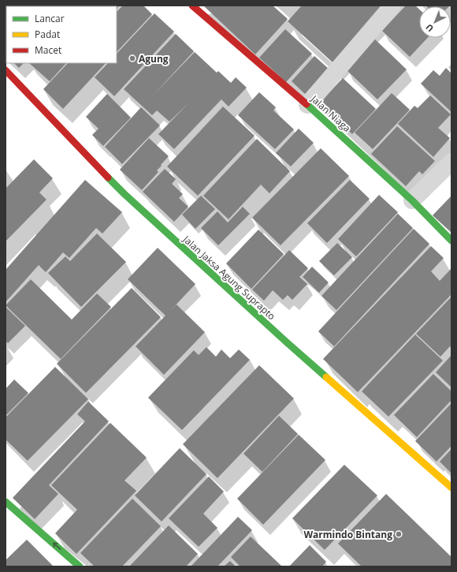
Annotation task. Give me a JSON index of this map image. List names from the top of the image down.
{
  "streets": {
    "street": ["Jalan Niaga", "Jalan Jaksa Agung Suprapto"]
  },
  "places": ["Agung", "Warmindo Bintang"],
  "legend": ["Lancar", "Padat", "Macet"],
  "north": "bottom left"
}
